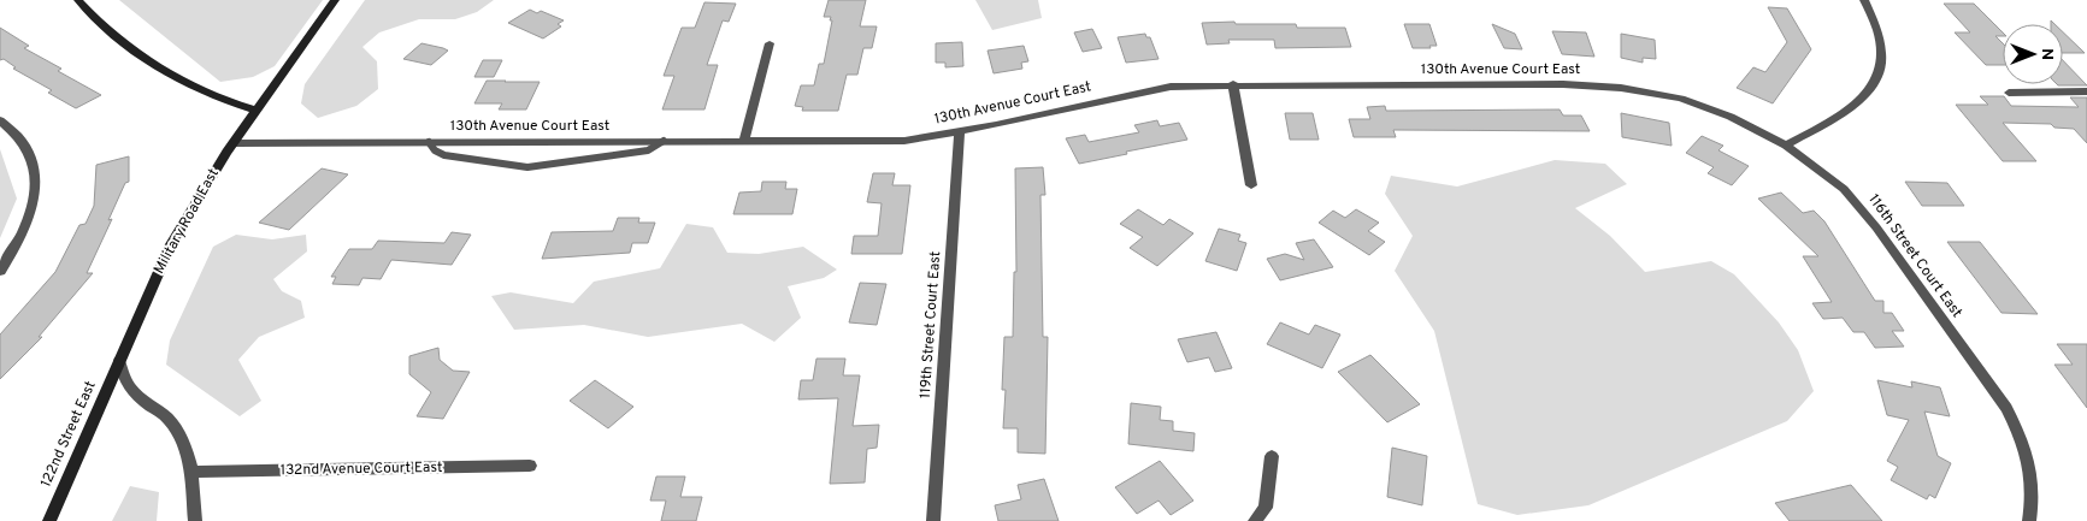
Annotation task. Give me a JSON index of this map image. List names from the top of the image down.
{
  "streets": {
    "main road": ["Military Road East", "122nd Street East"],
    "street": [
      "130th Avenue Court East",
      "116th Street Court East",
      "119th Street Court East",
      "132nd Avenue Court East"
    ]
  },
  "crossings": [
    ["130th Avenue Court East", "Military Road East"],
    ["130th Avenue Court East", "116th Street Court East"],
    ["130th Avenue Court East", "119th Street Court East"],
    ["Military Road East", "122nd Street East"]
  ],
  "north": "right"
}
